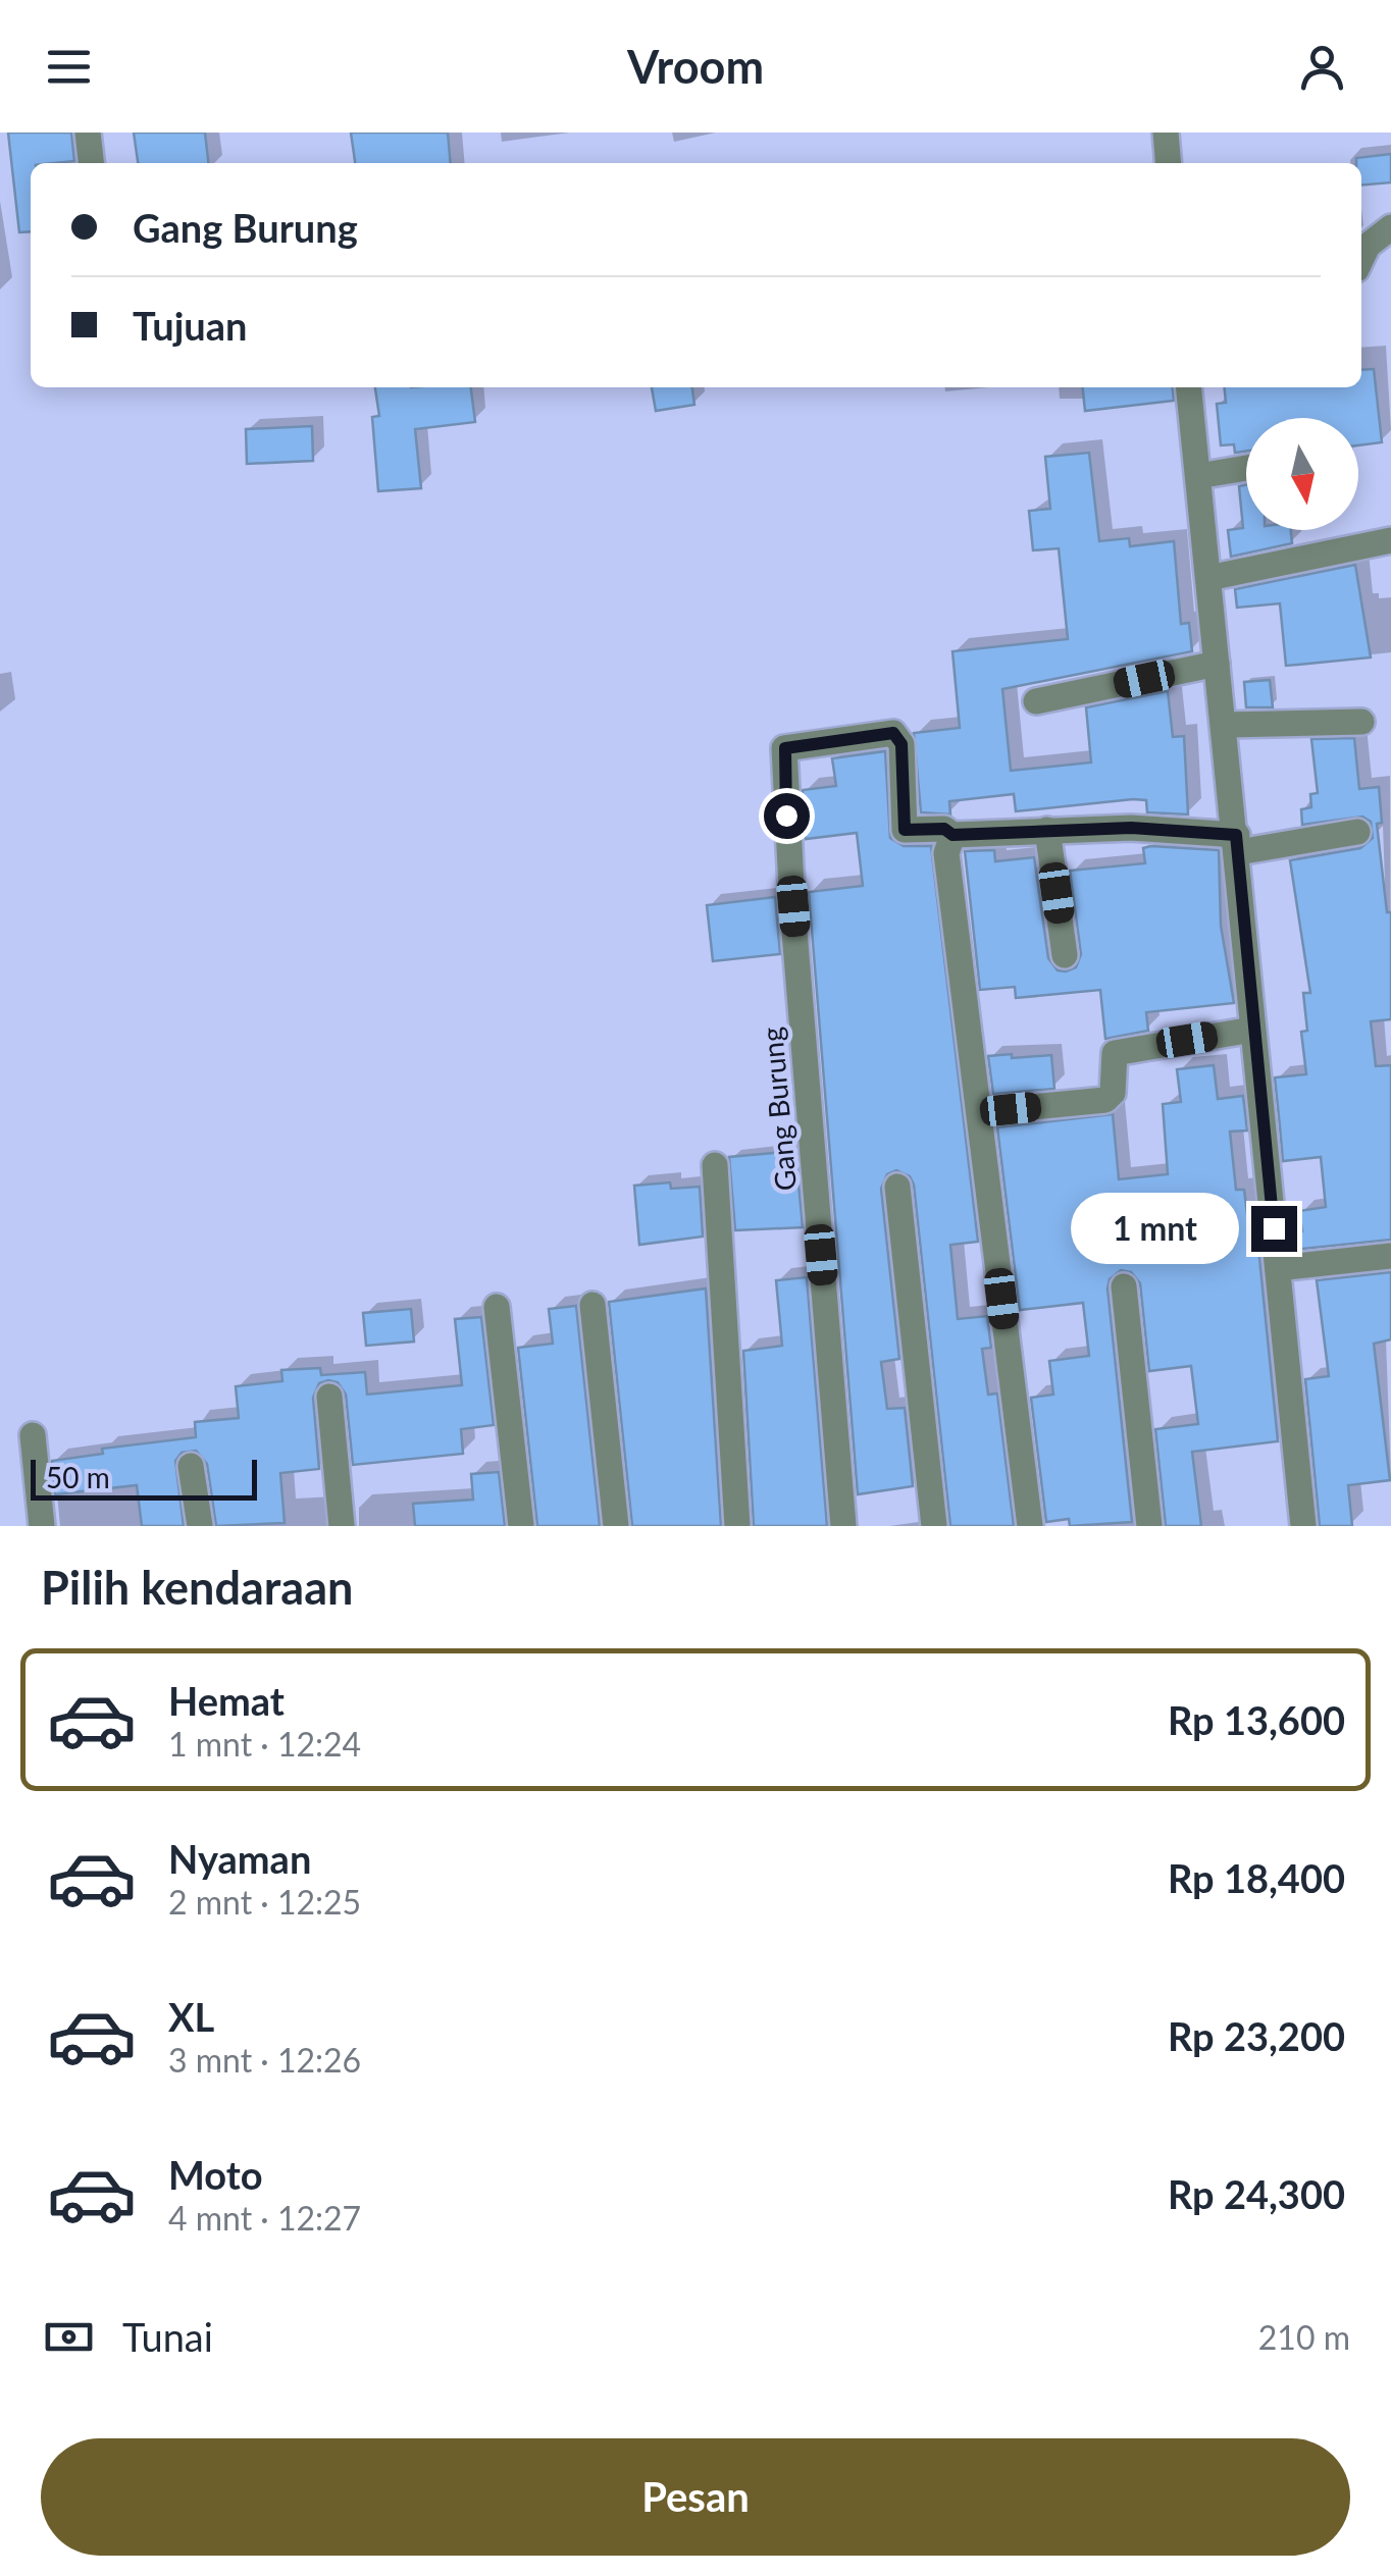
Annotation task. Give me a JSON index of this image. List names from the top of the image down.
{
  "streets": {
    "street": ["Gang Burung"]
  },
  "scale_bar": "50 m",
  "north": "bottom",
  "page": {
    "header": "Vroom",
    "banner": ["Gang Burung", "Tujuan"],
    "bubble": "1 mnt",
    "scale": "50 m",
    "heading": "Pilih kendaraan",
    "list": [
      {
        "name": "Hemat",
        "note": "1 mnt · 12:24",
        "value": "Rp 13,600"
      },
      {
        "name": "Nyaman",
        "note": "2 mnt · 12:25",
        "value": "Rp 18,400"
      },
      {
        "name": "XL",
        "note": "3 mnt · 12:26",
        "value": "Rp 23,200"
      },
      {
        "name": "Moto",
        "note": "4 mnt · 12:27",
        "value": "Rp 24,300"
      }
    ],
    "pay": ["Tunai", "210 m"],
    "buttons": "Pesan"
  }
}
